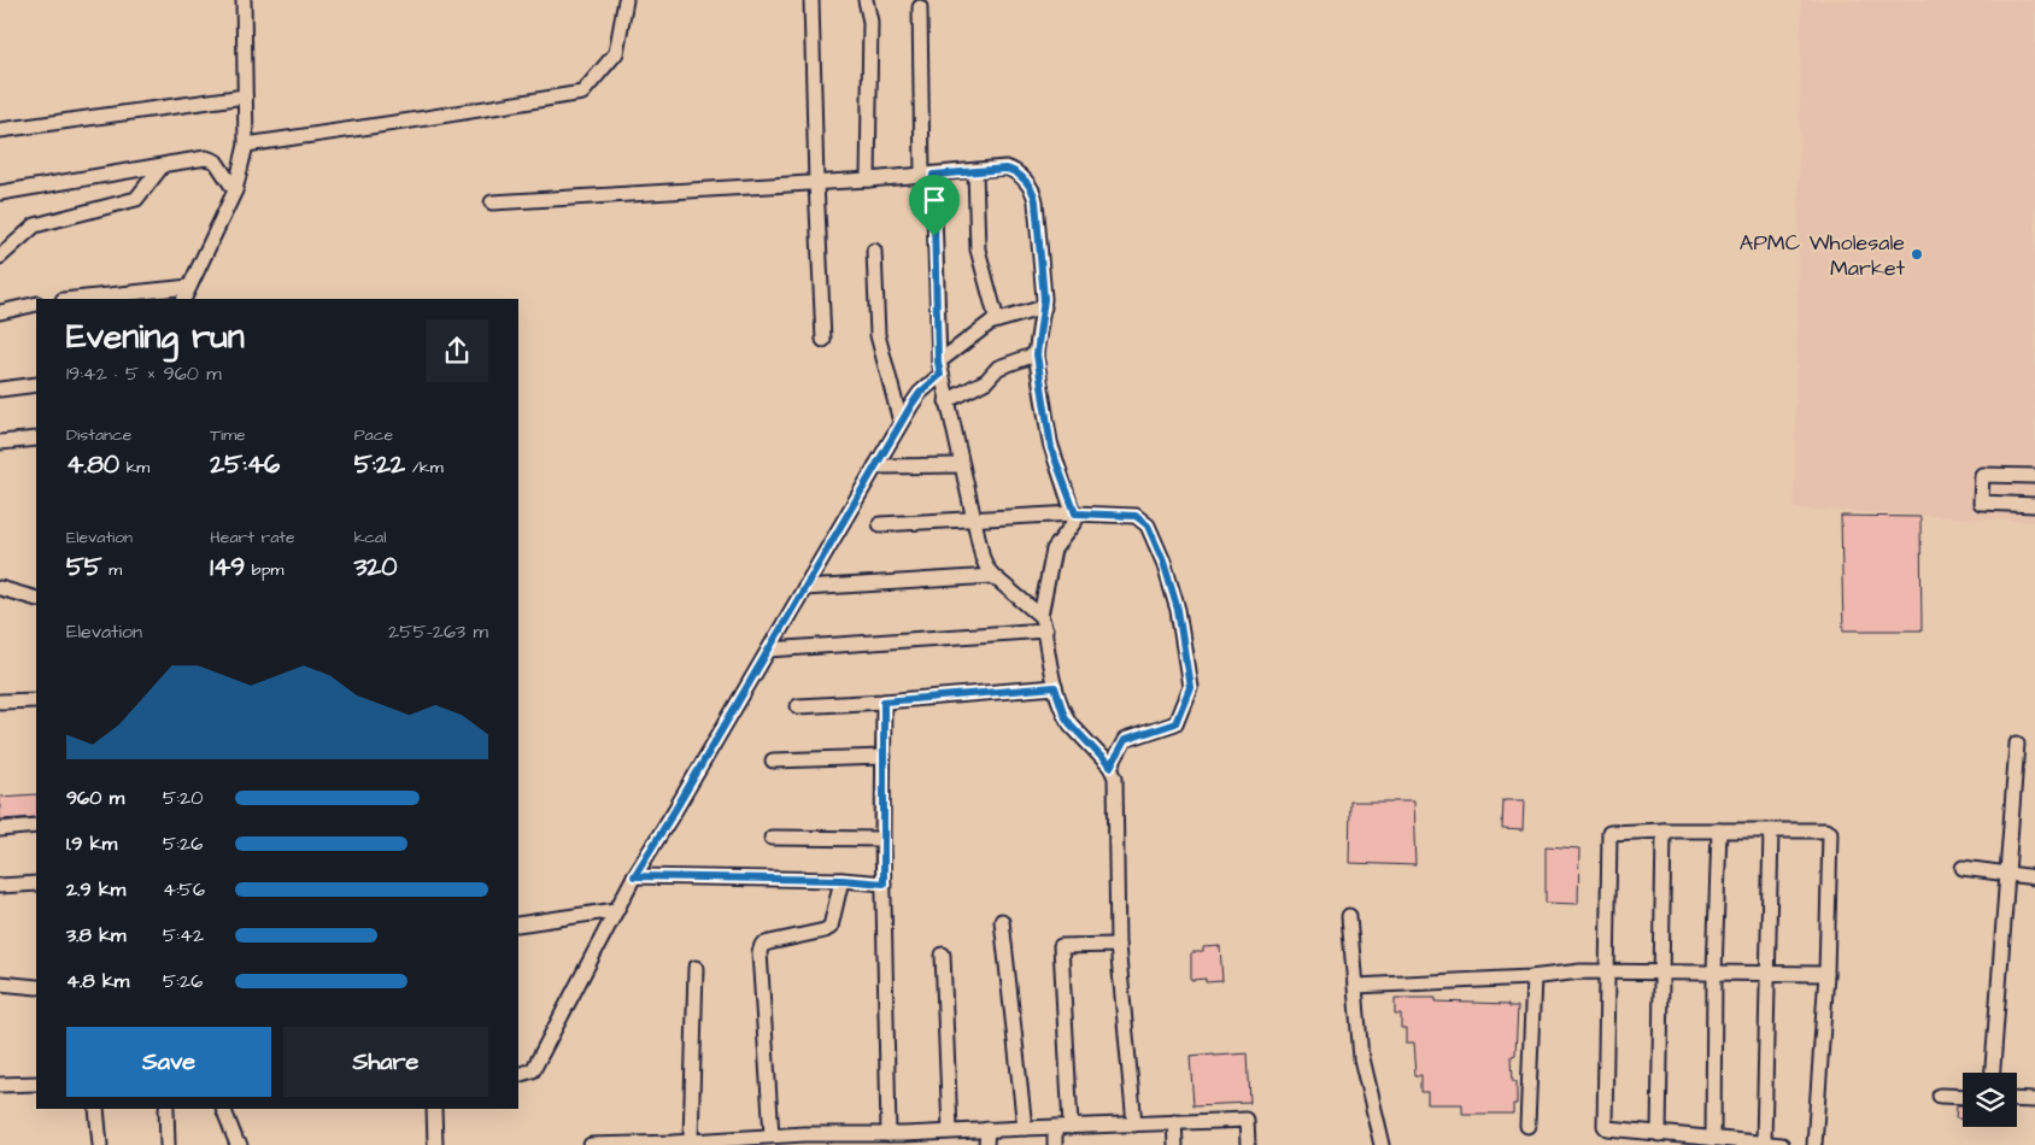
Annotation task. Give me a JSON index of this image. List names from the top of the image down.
{
  "places": ["APMC Wholesale Market"],
  "page": {
    "heading": ["Evening run", "19:42 · 5 × 960 m"],
    "stats": [
      ["Distance", "4.80 km"],
      ["Time", "25:46"],
      ["Pace", "5:22 /km"],
      ["Elevation", "55 m"],
      ["Heart rate", "149 bpm"],
      ["kcal", "320"]
    ],
    "chart": ["Elevation", "255–263 m"],
    "list": [
      {
        "name": "960 m",
        "note": "5:20"
      },
      {
        "name": "1.9 km",
        "note": "5:26"
      },
      {
        "name": "2.9 km",
        "note": "4:56"
      },
      {
        "name": "3.8 km",
        "note": "5:42"
      },
      {
        "name": "4.8 km",
        "note": "5:26"
      }
    ],
    "buttons": ["Save", "Share"]
  }
}
